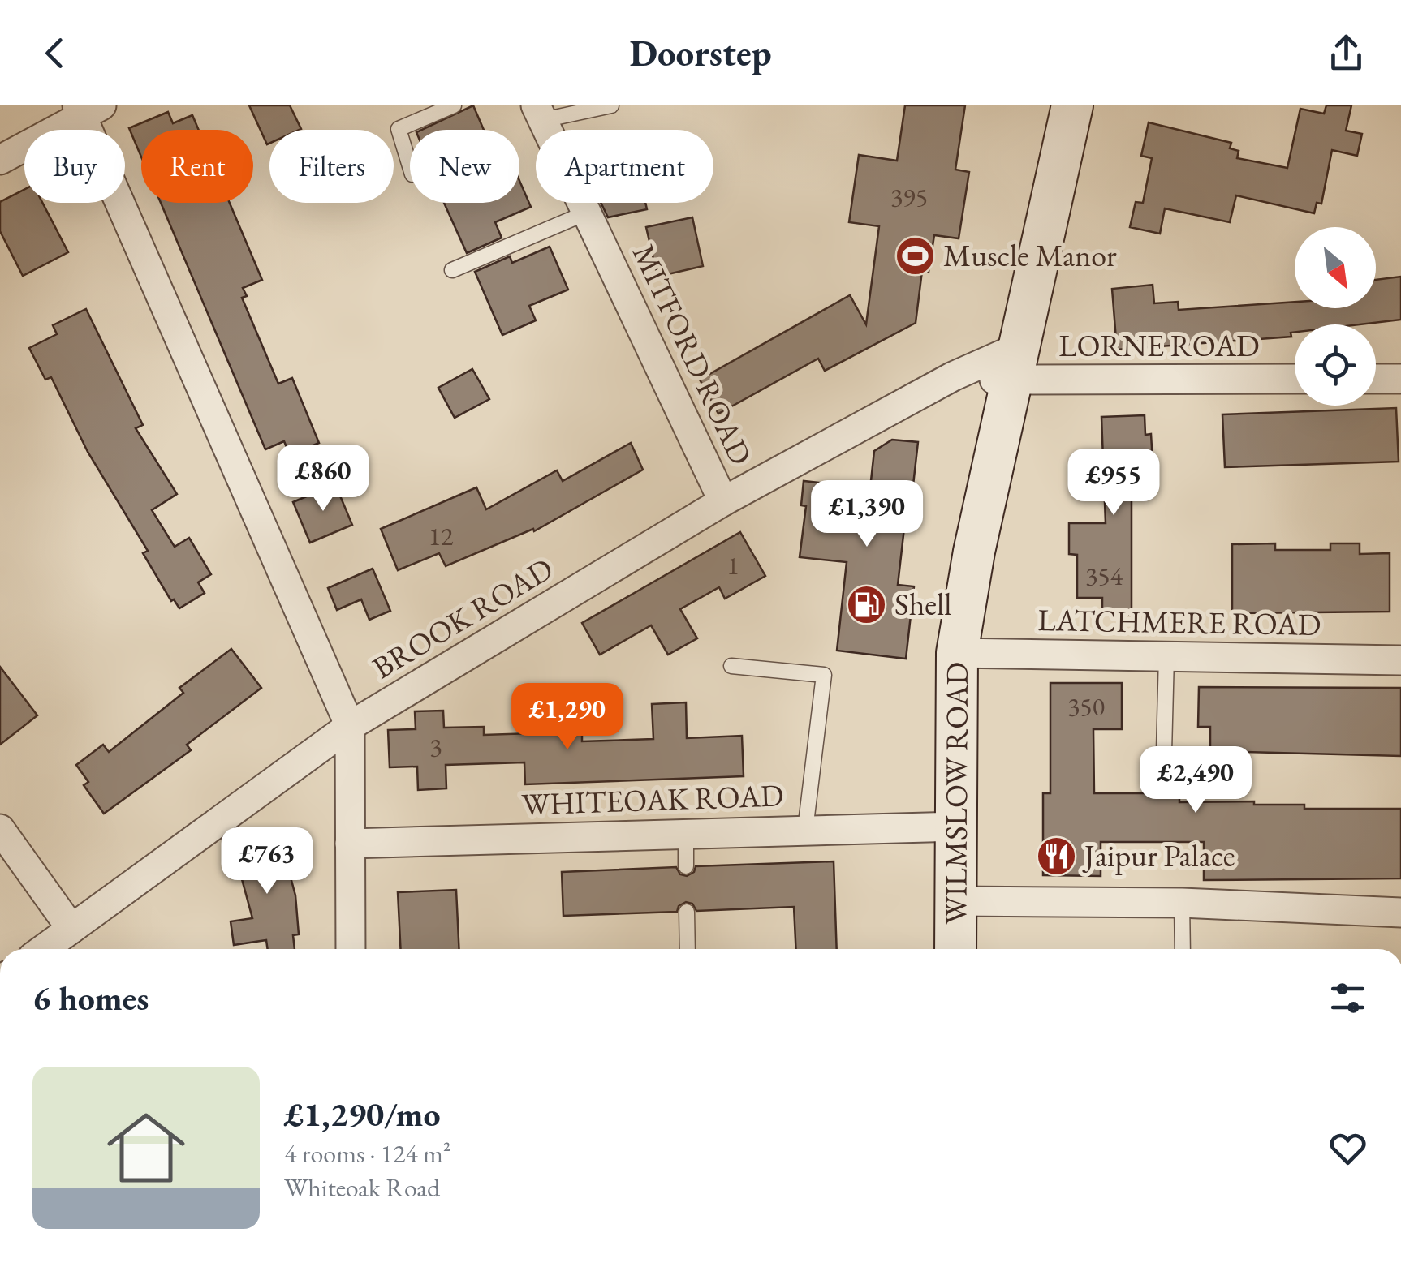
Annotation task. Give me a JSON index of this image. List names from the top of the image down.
{
  "streets": {
    "main road": ["WILMSLOW ROAD"],
    "street": [
      "LORNE ROAD",
      "MITFORD ROAD",
      "BROOK ROAD",
      "LATCHMERE ROAD",
      "WHITEOAK ROAD"
    ]
  },
  "crossings": [
    ["LORNE ROAD", "BROOK ROAD"],
    ["LORNE ROAD", "WILMSLOW ROAD"],
    ["MITFORD ROAD", "BROOK ROAD"],
    ["BROOK ROAD", "WILMSLOW ROAD"],
    ["LATCHMERE ROAD", "WILMSLOW ROAD"],
    ["WILMSLOW ROAD", "WHITEOAK ROAD"]
  ],
  "places": {
    "sports": ["Muscle Manor"],
    "fuel station": ["Shell"],
    "restaurant": ["Jaipur Palace"]
  },
  "house_numbers": [
    "395",
    "12",
    "1",
    "354",
    "350",
    "3"
  ],
  "north": "bottom right",
  "page": {
    "header": "Doorstep",
    "chip": [
      "Buy",
      "Rent",
      "Filters",
      "New",
      "Apartment"
    ],
    "price": [
      "£860",
      "£955",
      "£1,390",
      "£1,290",
      "£2,490",
      "£763"
    ],
    "heading": "6 homes",
    "list": [
      {
        "name": "£1,290/mo",
        "note": "4 rooms · 124 m² · Whiteoak Road"
      }
    ]
  }
}
